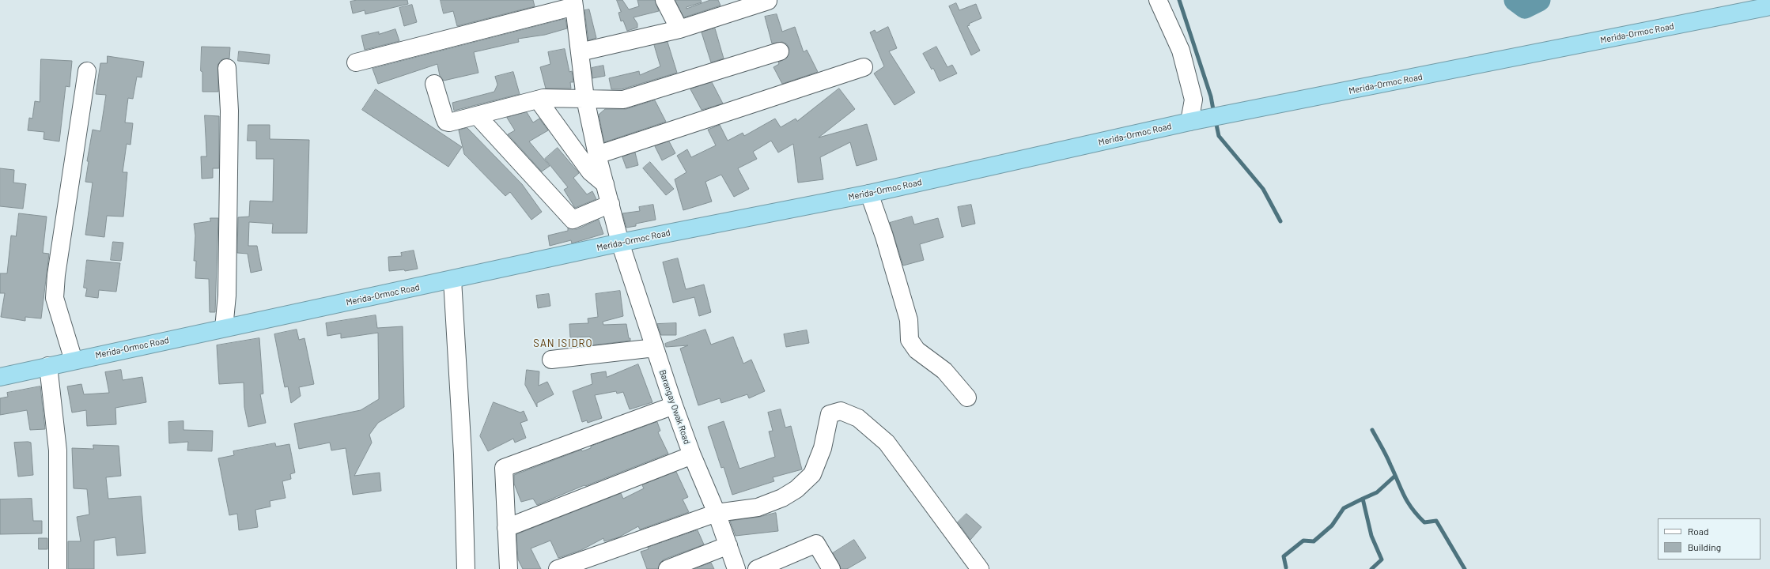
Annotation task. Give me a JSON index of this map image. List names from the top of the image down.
{
  "streets": {
    "highway": ["Merida-Ormoc Road"],
    "street": ["Barangay Owak Road"]
  },
  "crossings": [
    ["Merida-Ormoc Road", "Barangay Owak Road"]
  ],
  "districts": ["SAN ISIDRO"],
  "legend": ["Road", "Building"]
}
